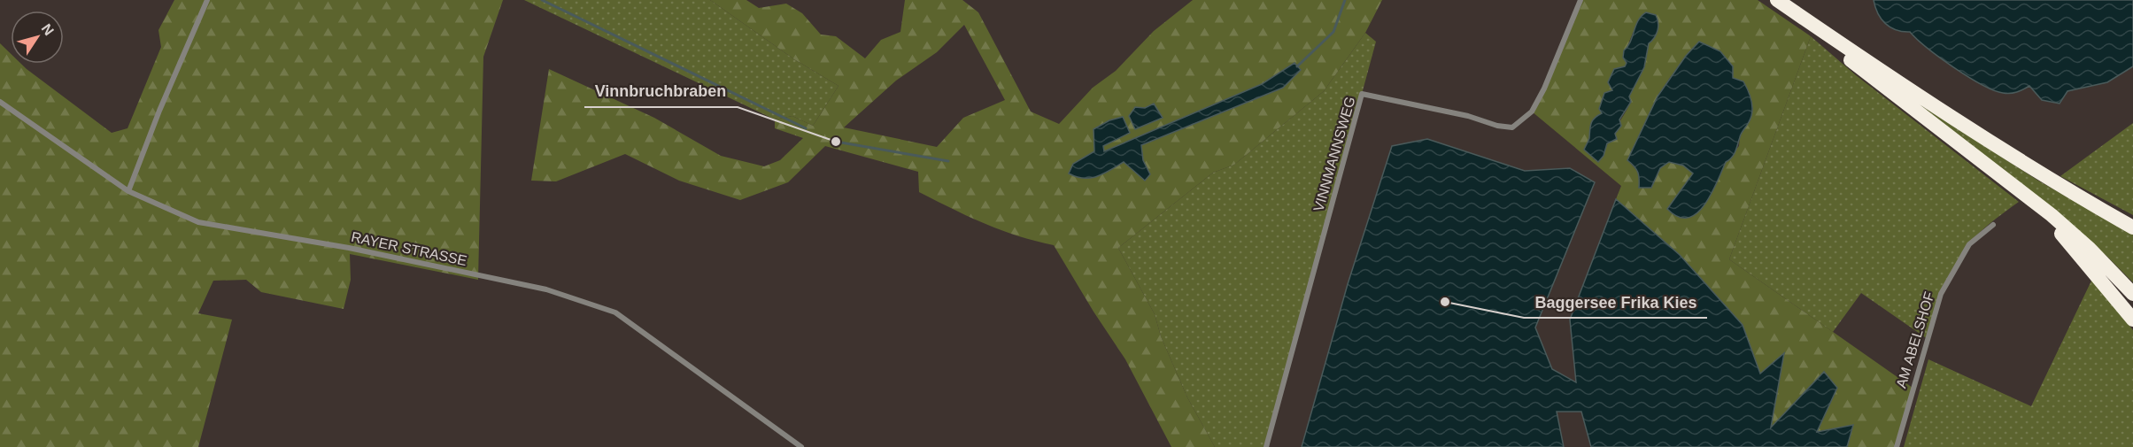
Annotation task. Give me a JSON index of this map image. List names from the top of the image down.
{
  "streets": {
    "street": ["VINNMANNSWEG", "RAYER STRASSE", "AM ABELSHOF"]
  },
  "places": ["Vinnbruchbraben", "Baggersee Frika Kies"],
  "north": "top right"
}
